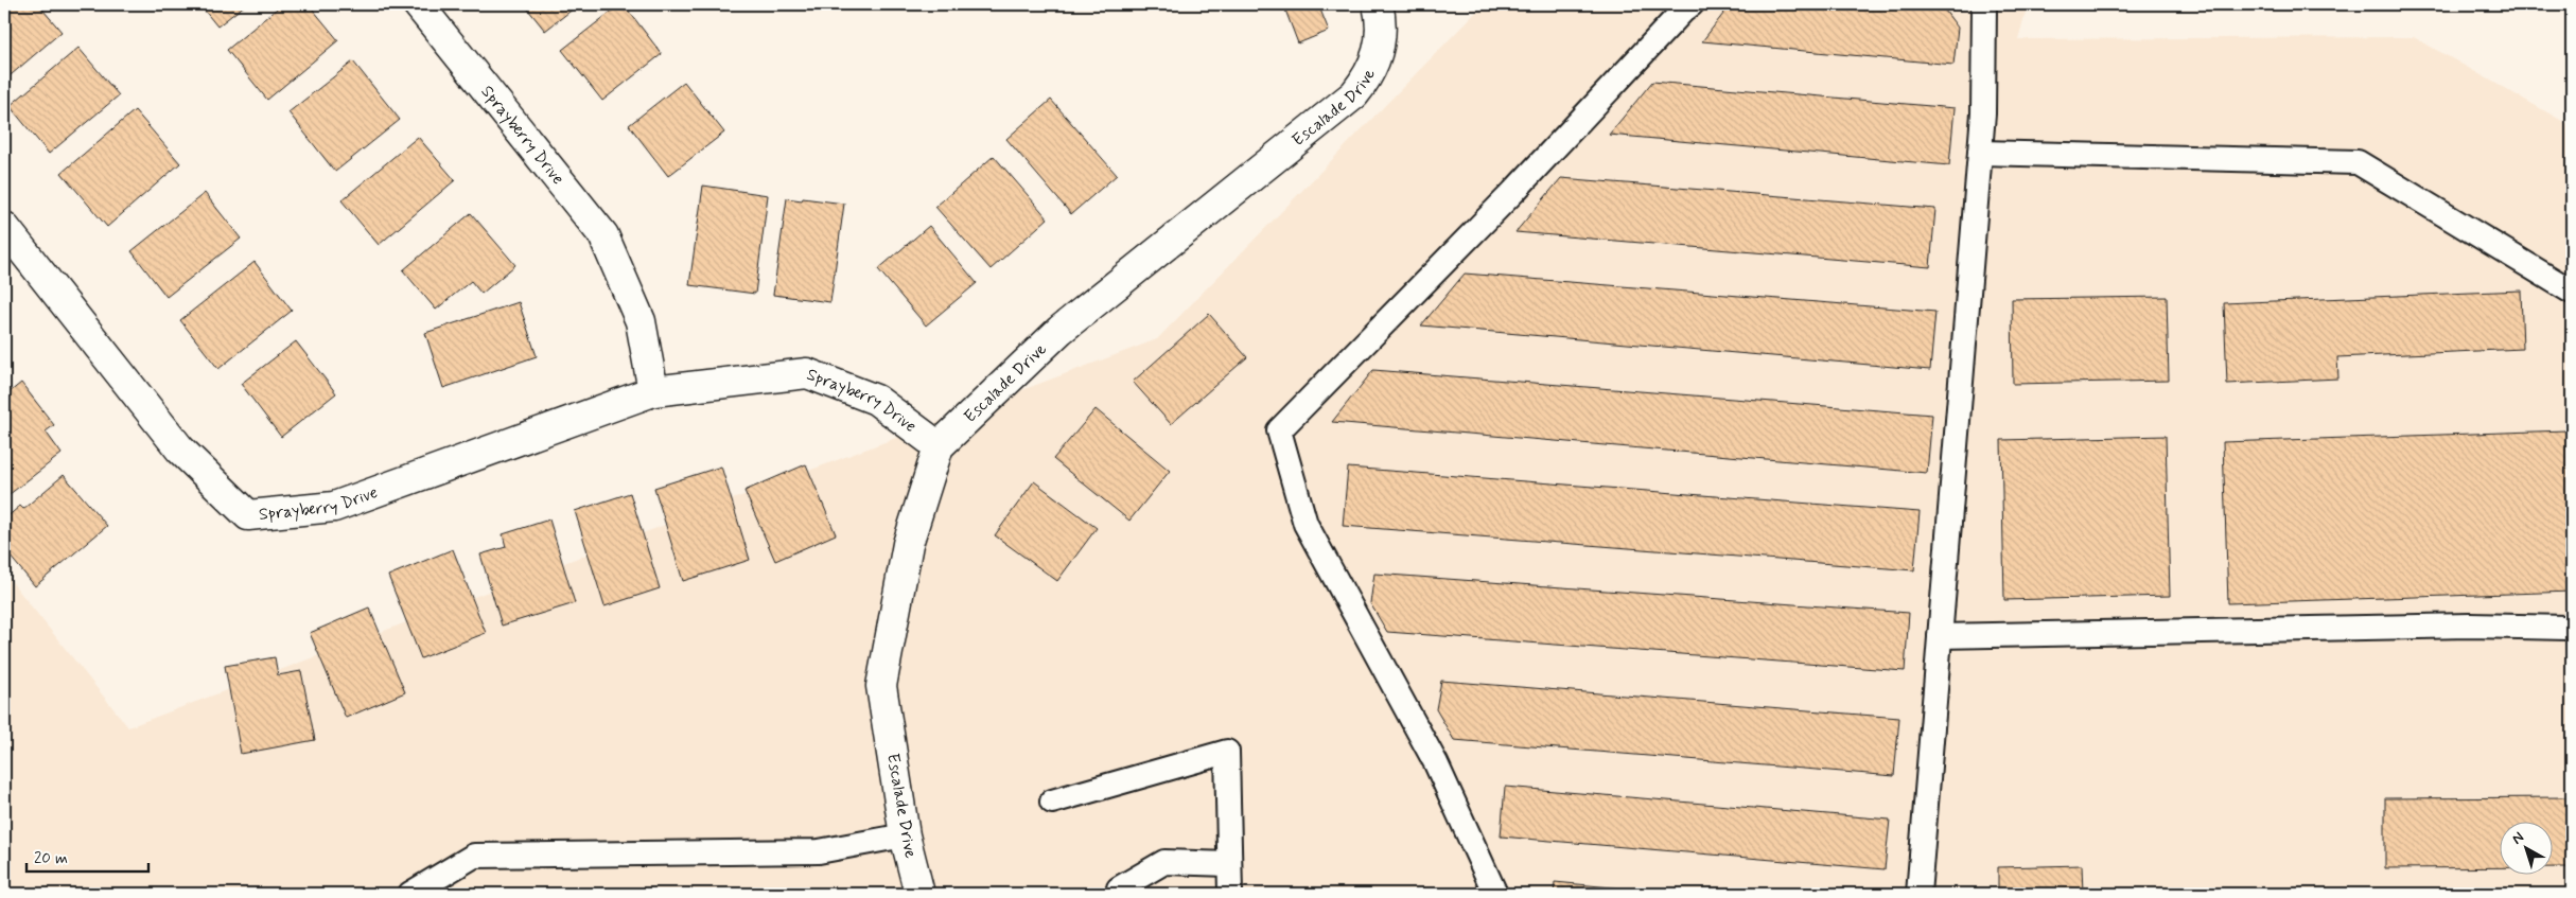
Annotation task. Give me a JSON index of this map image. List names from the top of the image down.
{
  "streets": {
    "street": ["Escalade Drive", "Sprayberry Drive"]
  },
  "crossings": [
    ["Escalade Drive", "Sprayberry Drive"]
  ],
  "scale_bar": "20 m",
  "north": "top left"
}
